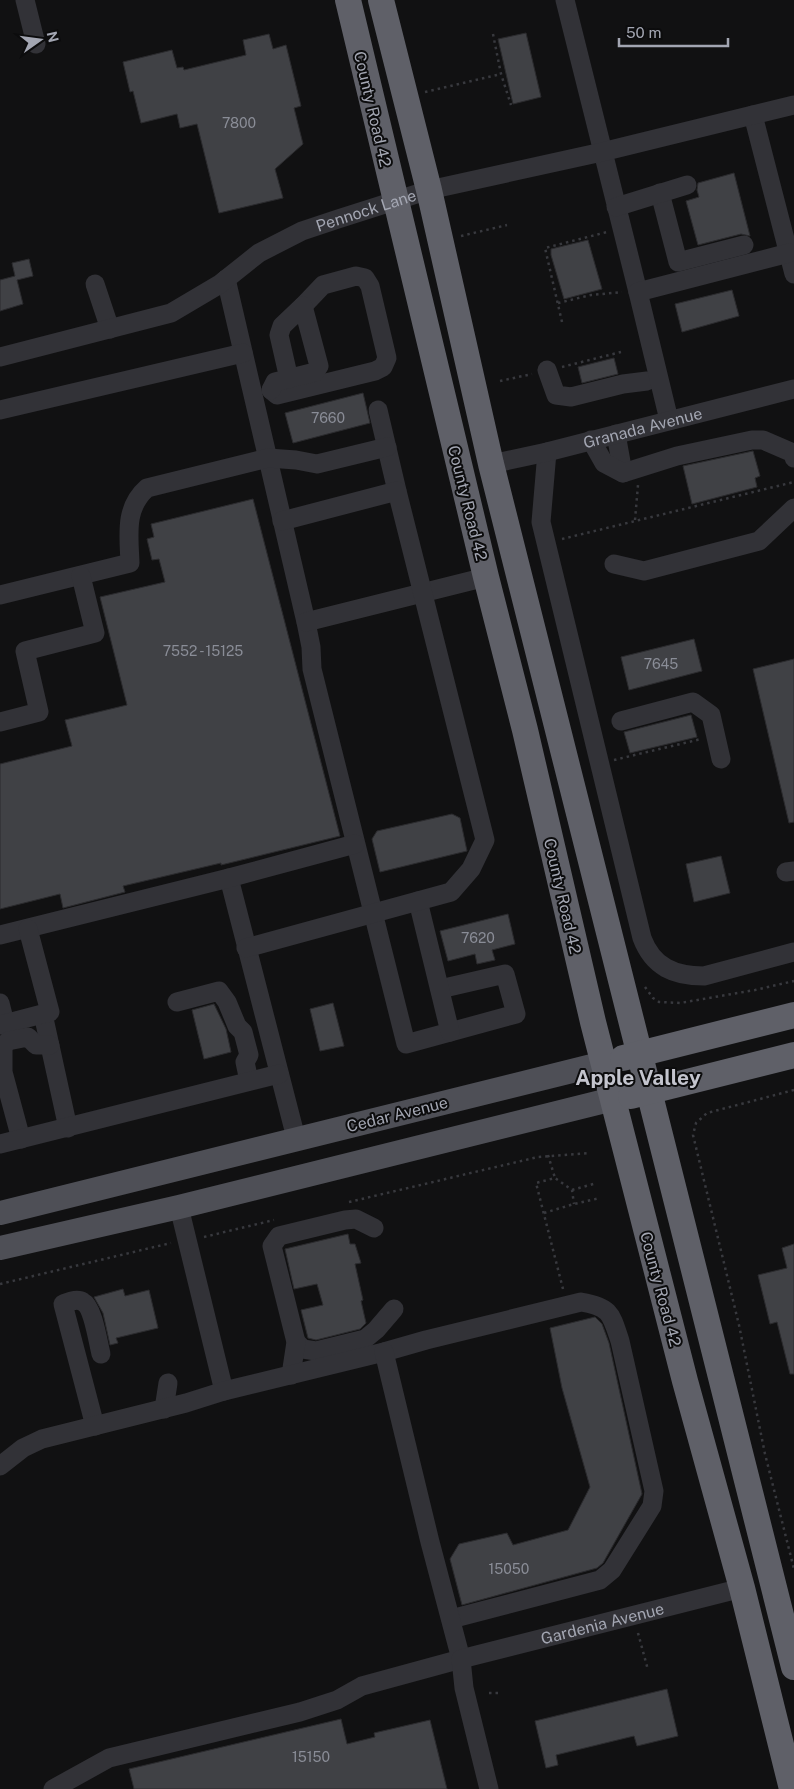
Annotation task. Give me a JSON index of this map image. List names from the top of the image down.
{
  "streets": {
    "highway": ["County Road 42", "Cedar Avenue"],
    "street": ["Pennock Lane", "Granada Avenue", "Gardenia Avenue"]
  },
  "crossings": [
    ["County Road 42", "Pennock Lane"],
    ["County Road 42", "Granada Avenue"],
    ["County Road 42", "Cedar Avenue"],
    ["County Road 42", "Gardenia Avenue"]
  ],
  "districts": ["Apple Valley"],
  "house_numbers": [
    "7800",
    "7660",
    "7552 - 15125",
    "7645",
    "7620",
    "15050",
    "15150"
  ],
  "scale_bar": "50 m",
  "north": "right"
}
